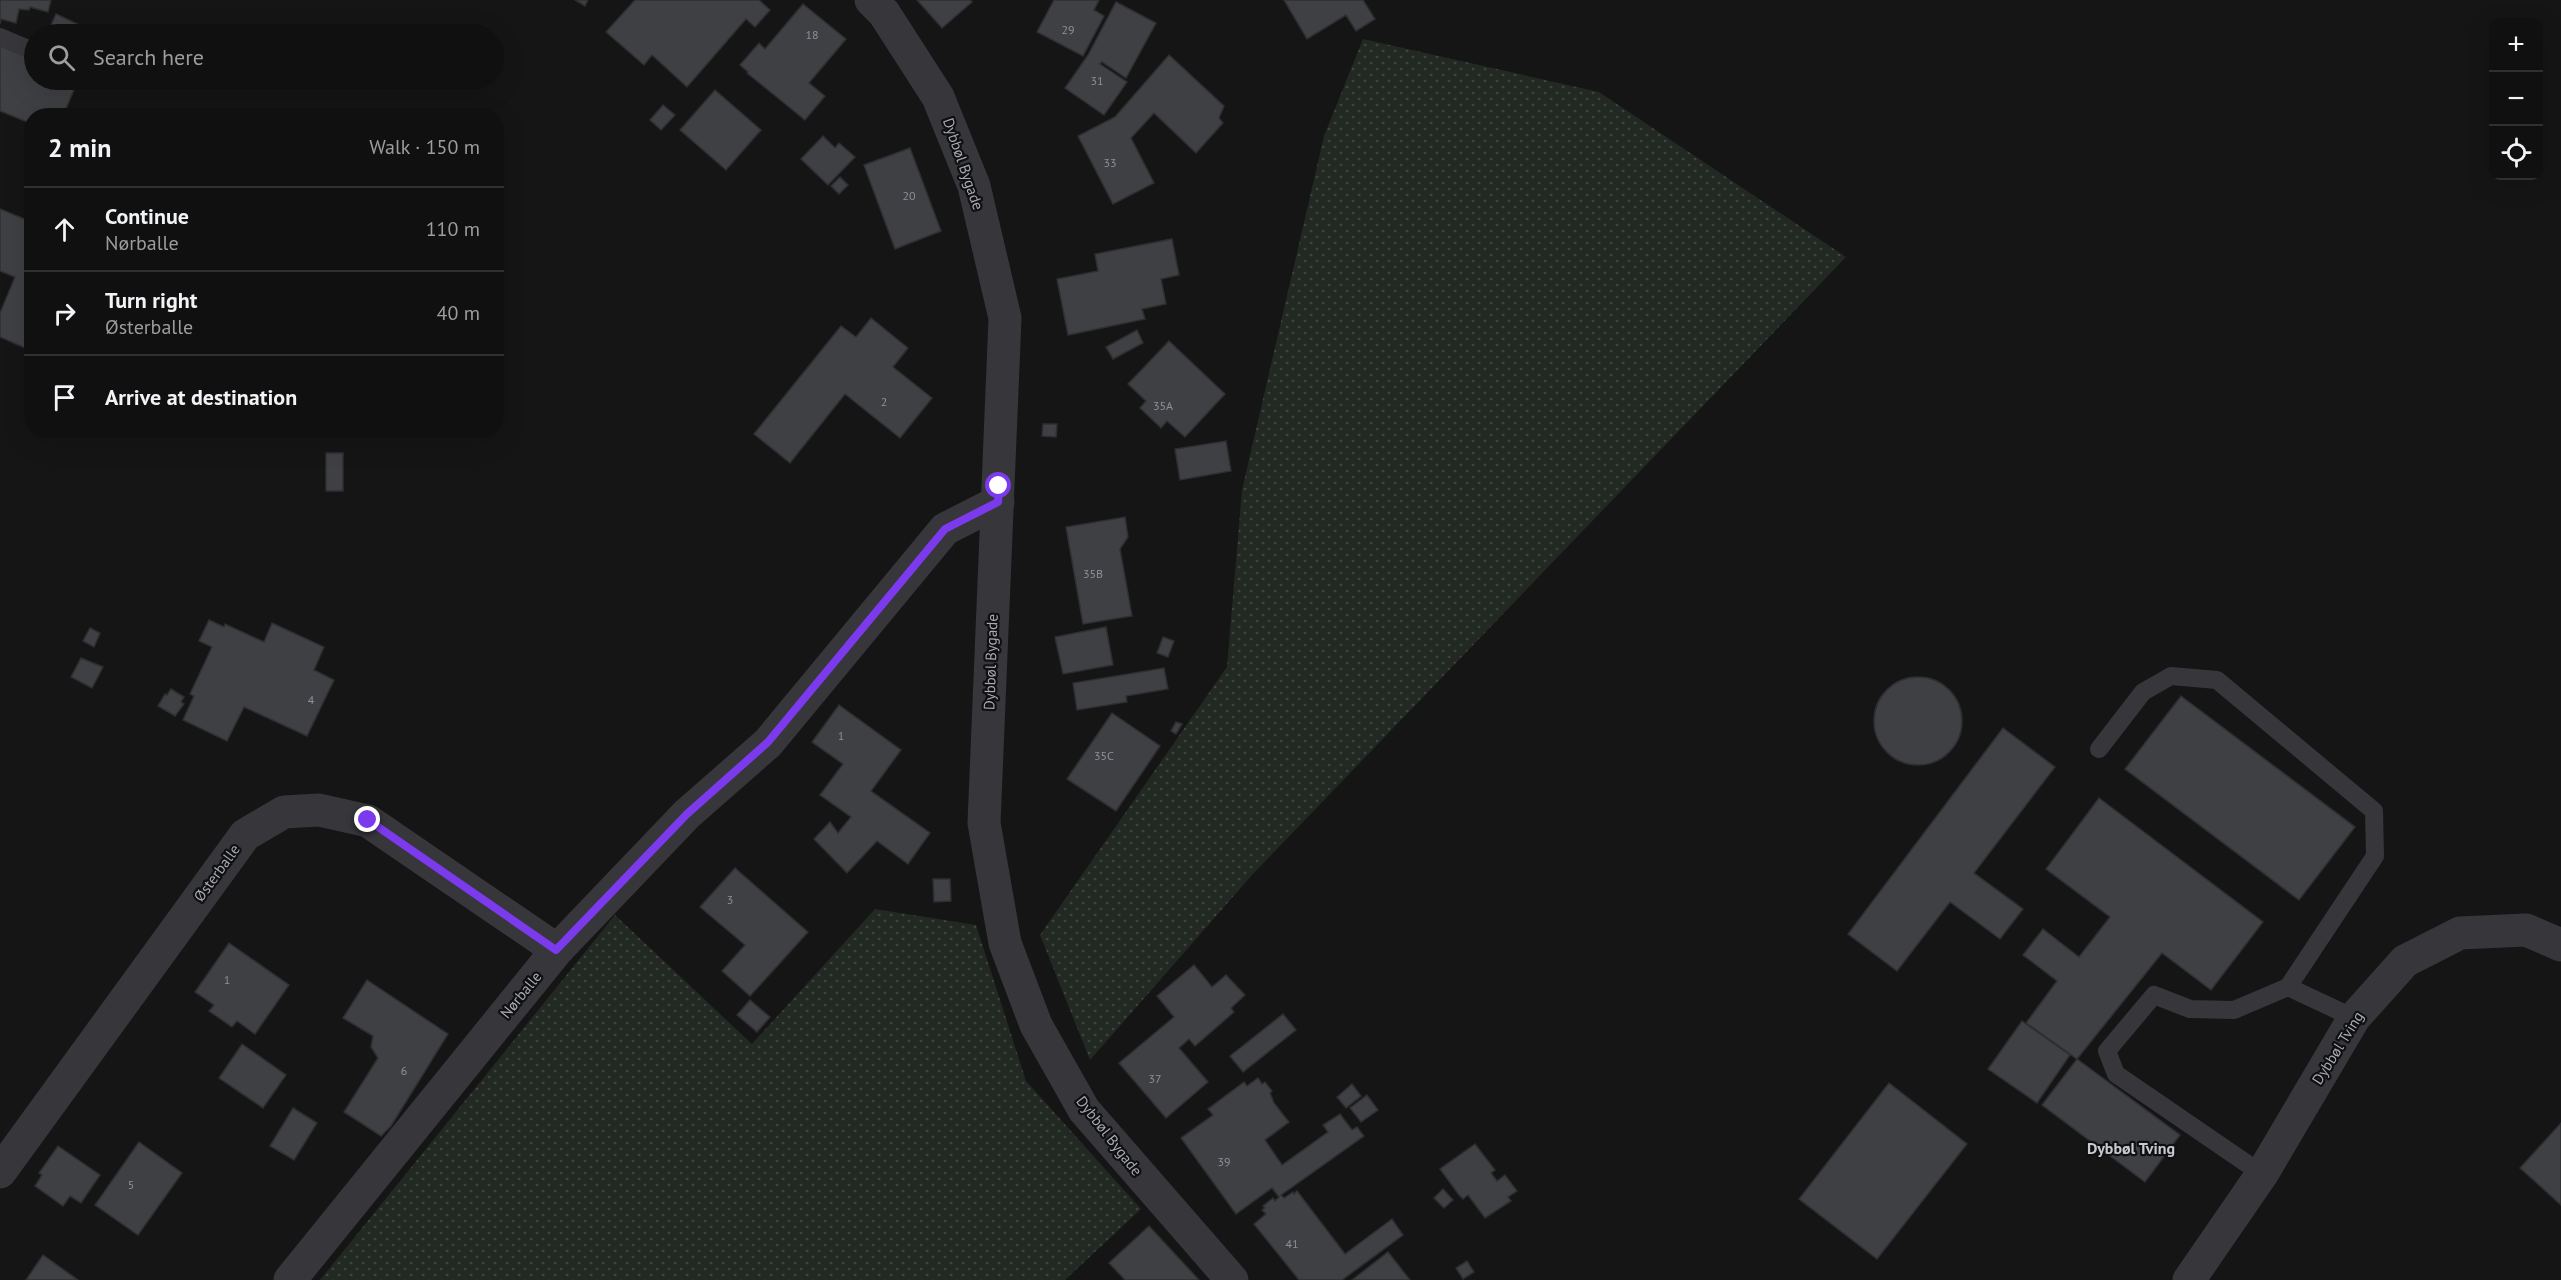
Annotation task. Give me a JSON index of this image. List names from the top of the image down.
{
  "streets": {
    "street": [
      "Dybbøl Bygade",
      "Østerballe",
      "Nørballe",
      "Dybbøl Tving"
    ]
  },
  "crossings": [
    ["Dybbøl Bygade", "Nørballe"],
    ["Østerballe", "Nørballe"]
  ],
  "districts": ["Dybbøl Tving"],
  "house_numbers": [
    "29",
    "18",
    "31",
    "33",
    "20",
    "2",
    "35A",
    "35B",
    "4",
    "1",
    "35C",
    "3",
    "1",
    "6",
    "37",
    "39",
    "5",
    "41"
  ],
  "page": {
    "map_buttons": ["+", "−"],
    "search": "Search here",
    "heading": ["2 min", "Walk · 150 m"],
    "list": [
      ["Continue", "Nørballe", "110 m"],
      ["Turn right", "Østerballe", "40 m"],
      "Arrive at destination"
    ]
  }
}
